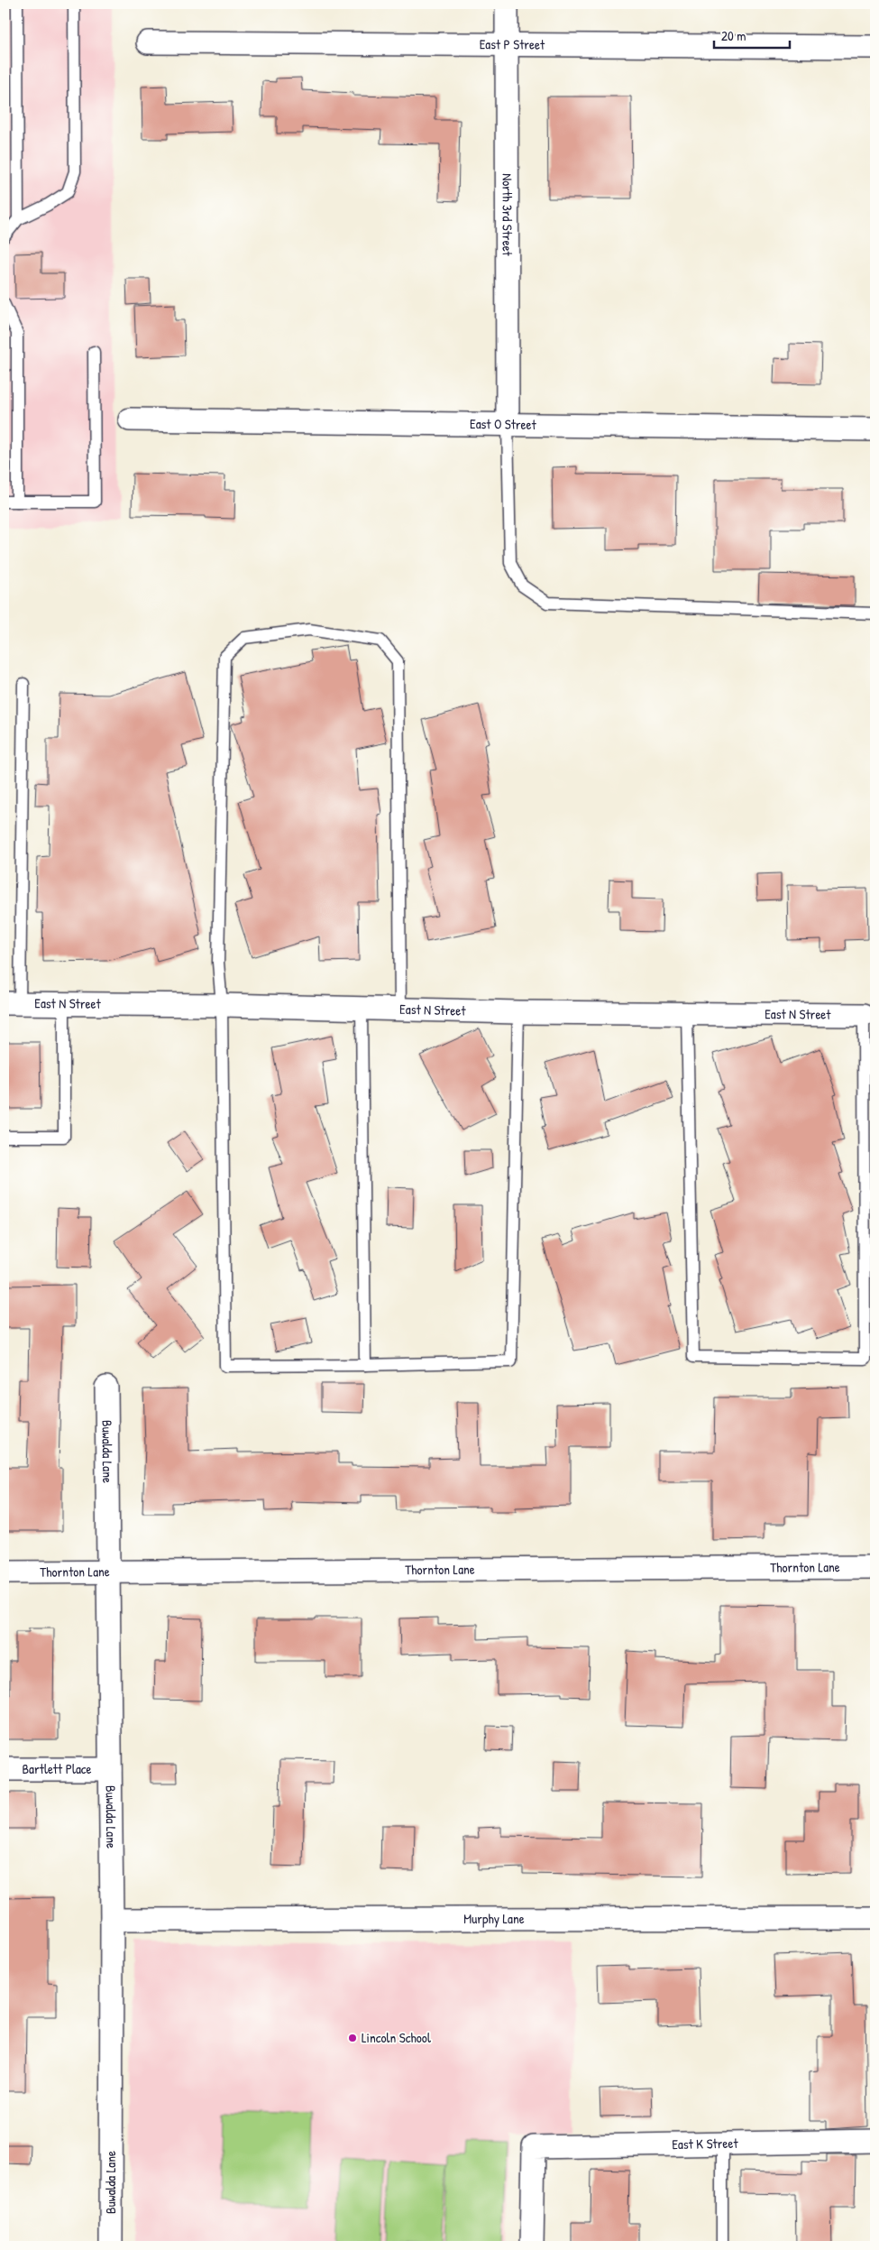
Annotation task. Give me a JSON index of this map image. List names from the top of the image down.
{
  "streets": {
    "street": [
      "East P Street",
      "North 3rd Street",
      "East O Street",
      "East N Street",
      "Buwalda Lane",
      "Thornton Lane",
      "Bartlett Place",
      "Murphy Lane",
      "East K Street"
    ]
  },
  "crossings": [
    ["East P Street", "North 3rd Street"],
    ["North 3rd Street", "East O Street"],
    ["Buwalda Lane", "Thornton Lane"],
    ["Buwalda Lane", "Bartlett Place"],
    ["Buwalda Lane", "Murphy Lane"]
  ],
  "places": ["Lincoln School"],
  "scale_bar": "20 m"
}
